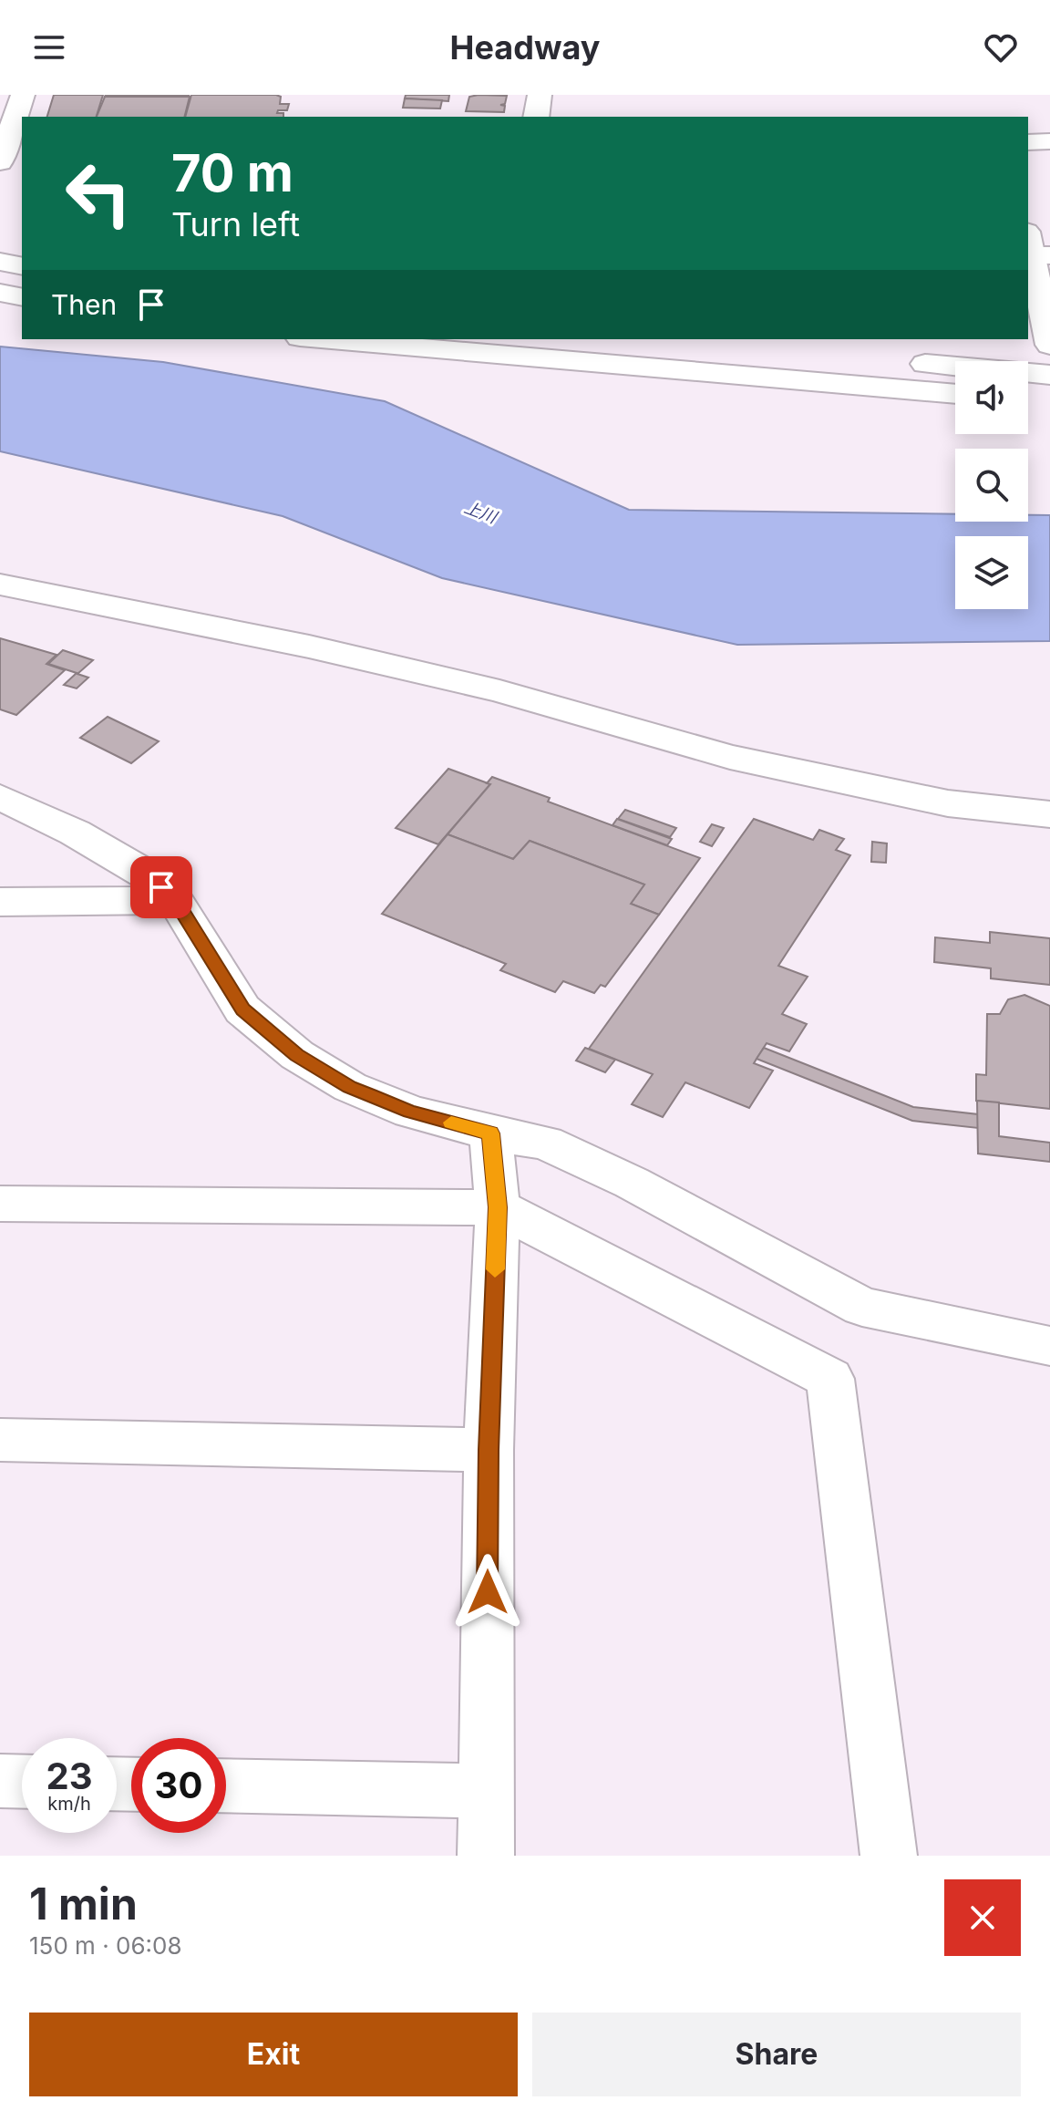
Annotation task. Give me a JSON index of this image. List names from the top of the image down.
{
  "water": ["上川"],
  "page": {
    "header": "Headway",
    "turn": ["70 m", "Turn left"],
    "then": "Then",
    "speed": "23 km/h",
    "limit": "30",
    "heading": ["1 min", "150 m · 06:08"],
    "buttons": ["Exit", "Share"]
  }
}
